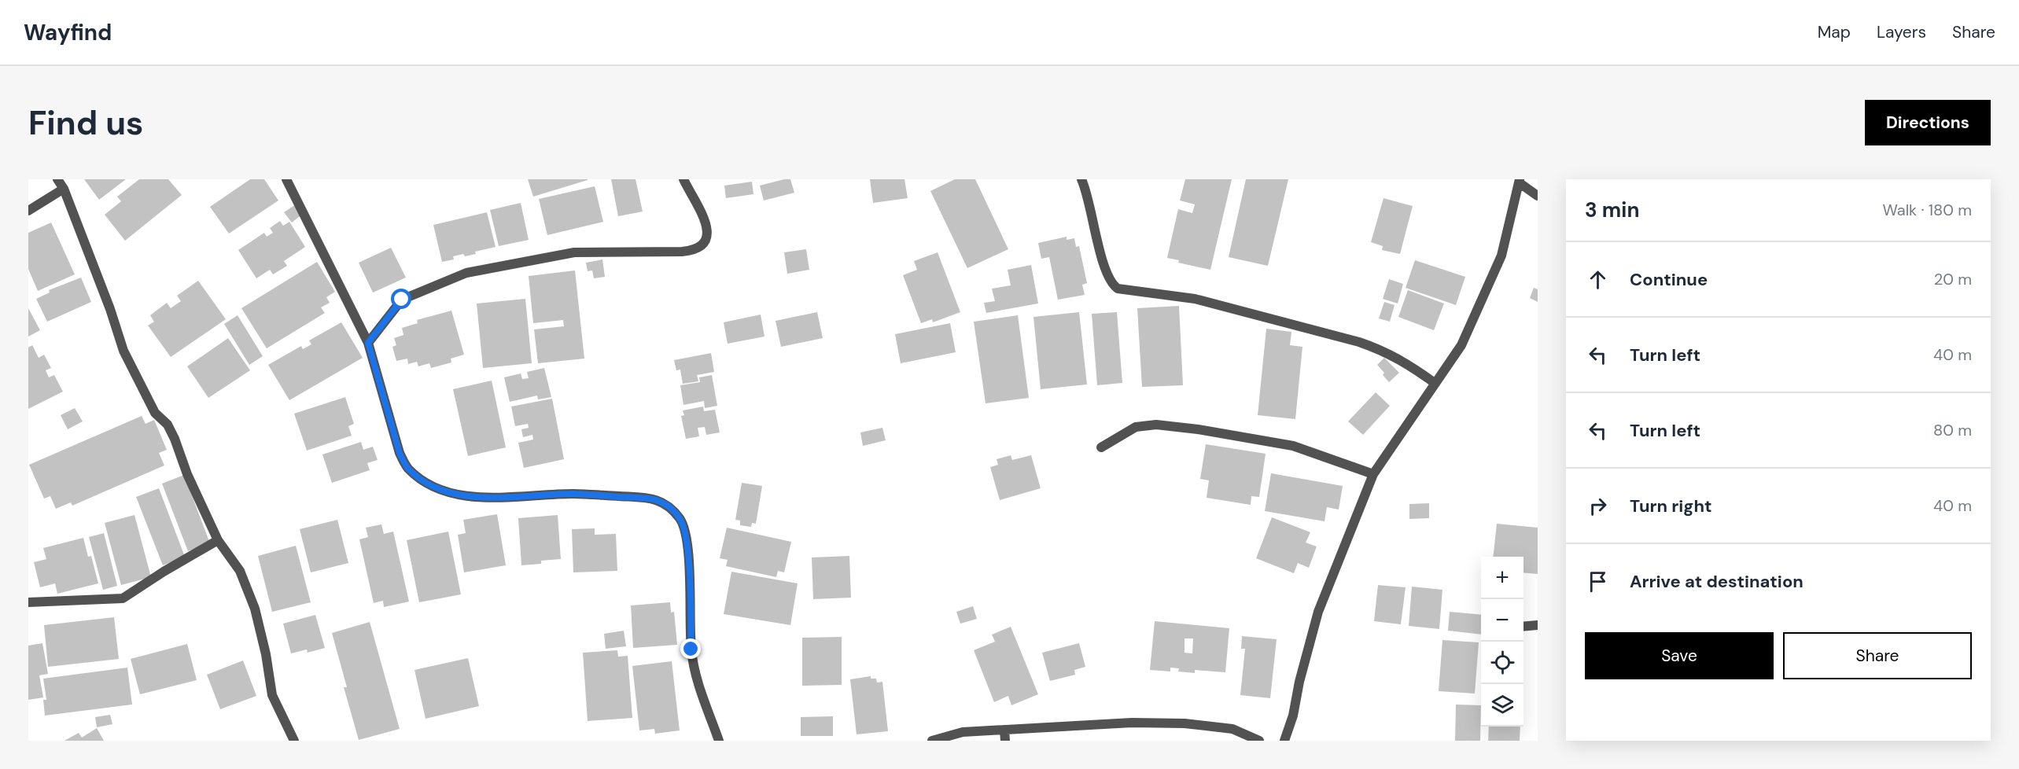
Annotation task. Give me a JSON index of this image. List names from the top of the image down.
{
  "page": {
    "header": "Wayfind",
    "nav": ["Map", "Layers", "Share"],
    "buttons": [
      "Directions",
      ["Save", "Share"]
    ],
    "title": "Find us",
    "heading": ["3 min", "Walk · 180 m"],
    "list": [
      ["Continue", "20 m"],
      ["Turn left", "40 m"],
      ["Turn left", "80 m"],
      ["Turn right", "40 m"],
      "Arrive at destination"
    ],
    "map_buttons": ["+", "−"]
  }
}
